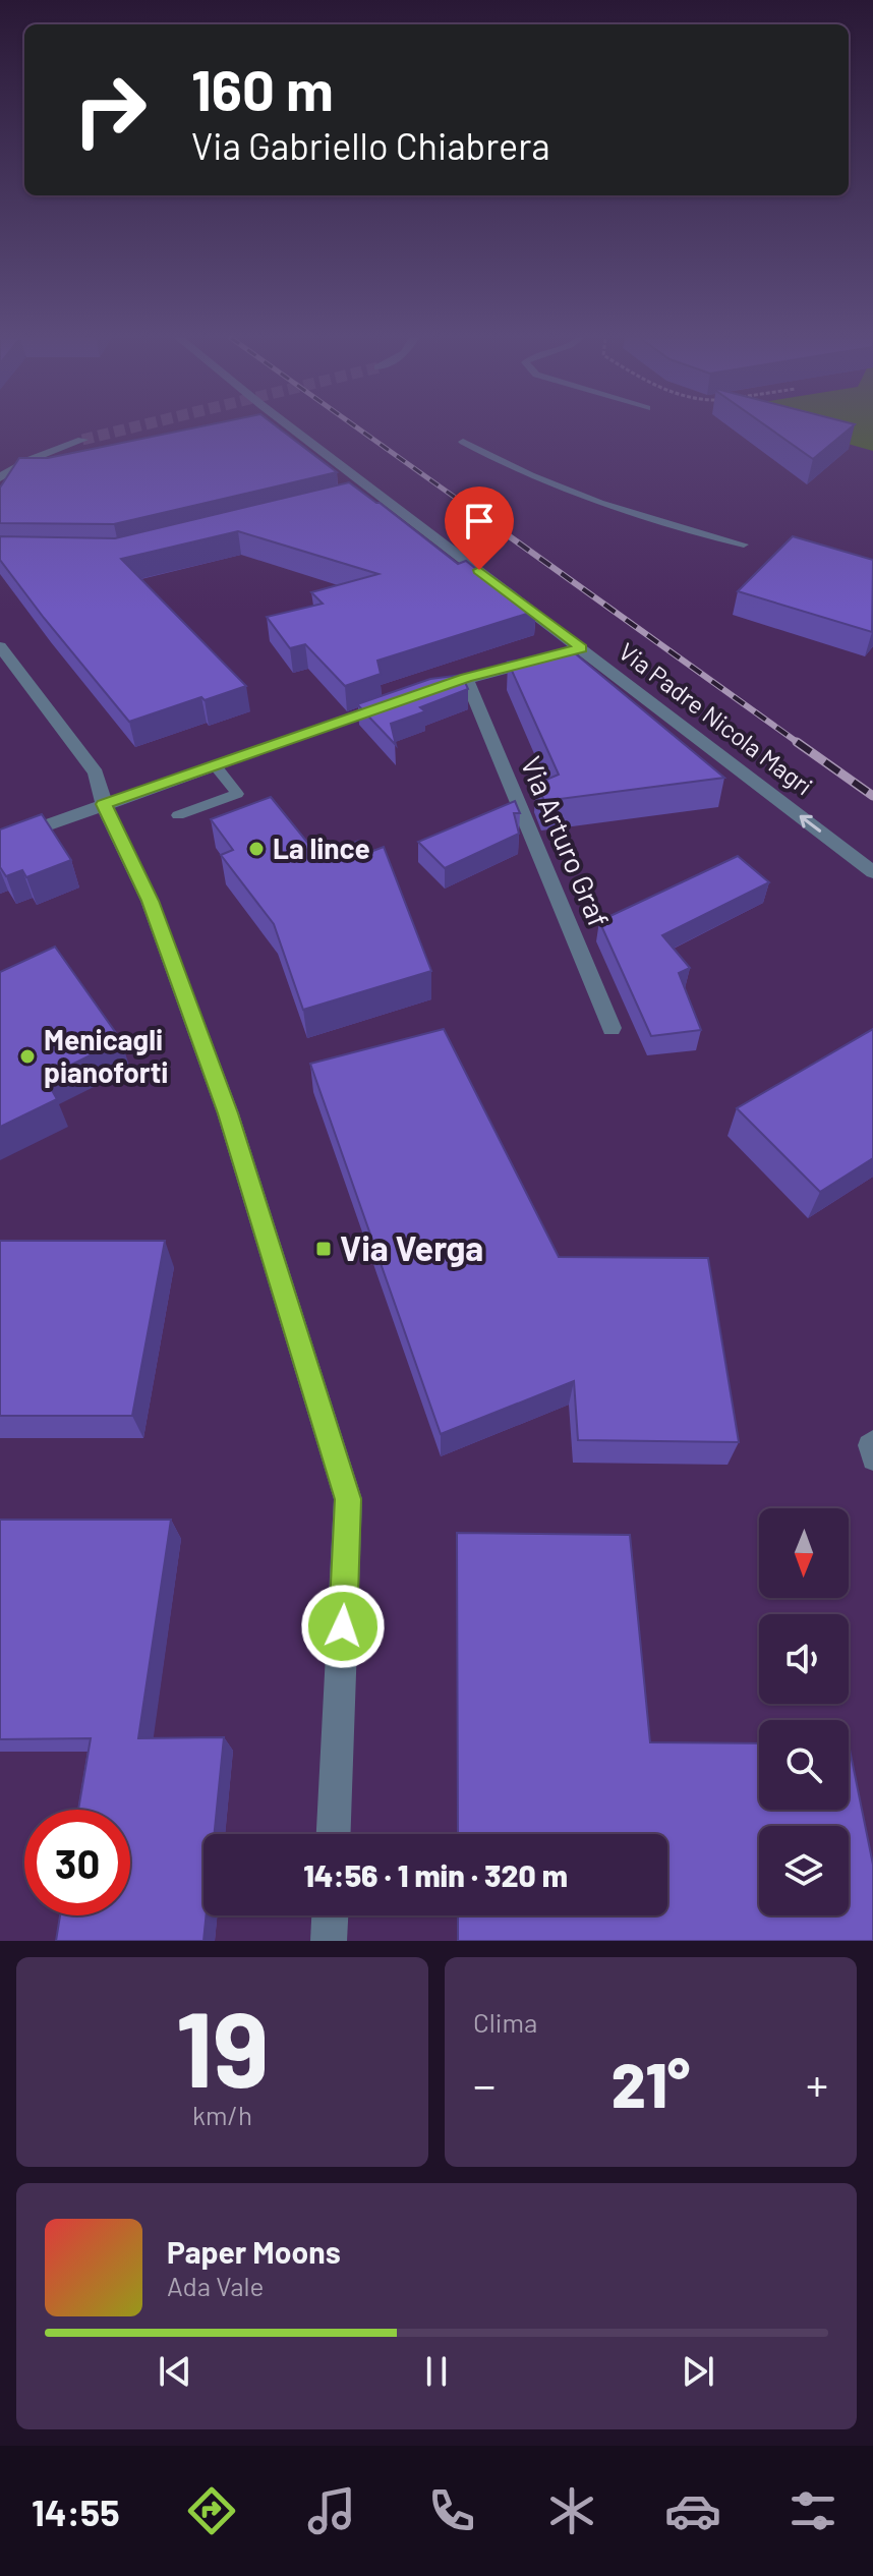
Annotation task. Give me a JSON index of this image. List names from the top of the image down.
{
  "streets": {
    "street": ["Via Padre Nicola Magri", "Via Arturo Graf"]
  },
  "one_way": ["Via Padre Nicola Magri"],
  "places": {
    "other": ["La lince", "Menicagli pianoforti"],
    "transit": ["Via Verga"]
  },
  "north": "bottom",
  "page": {
    "turn": ["160 m", "Via Gabriello Chiabrera"],
    "limit": "30",
    "trip": "14:56 · 1 min · 320 m",
    "tile": [
      ["19", "km/h"],
      "Clima"
    ],
    "heat": ["−", "21°", "+"],
    "song": ["Paper Moons", "Ada Vale"],
    "tabs": "14:55"
  }
}
